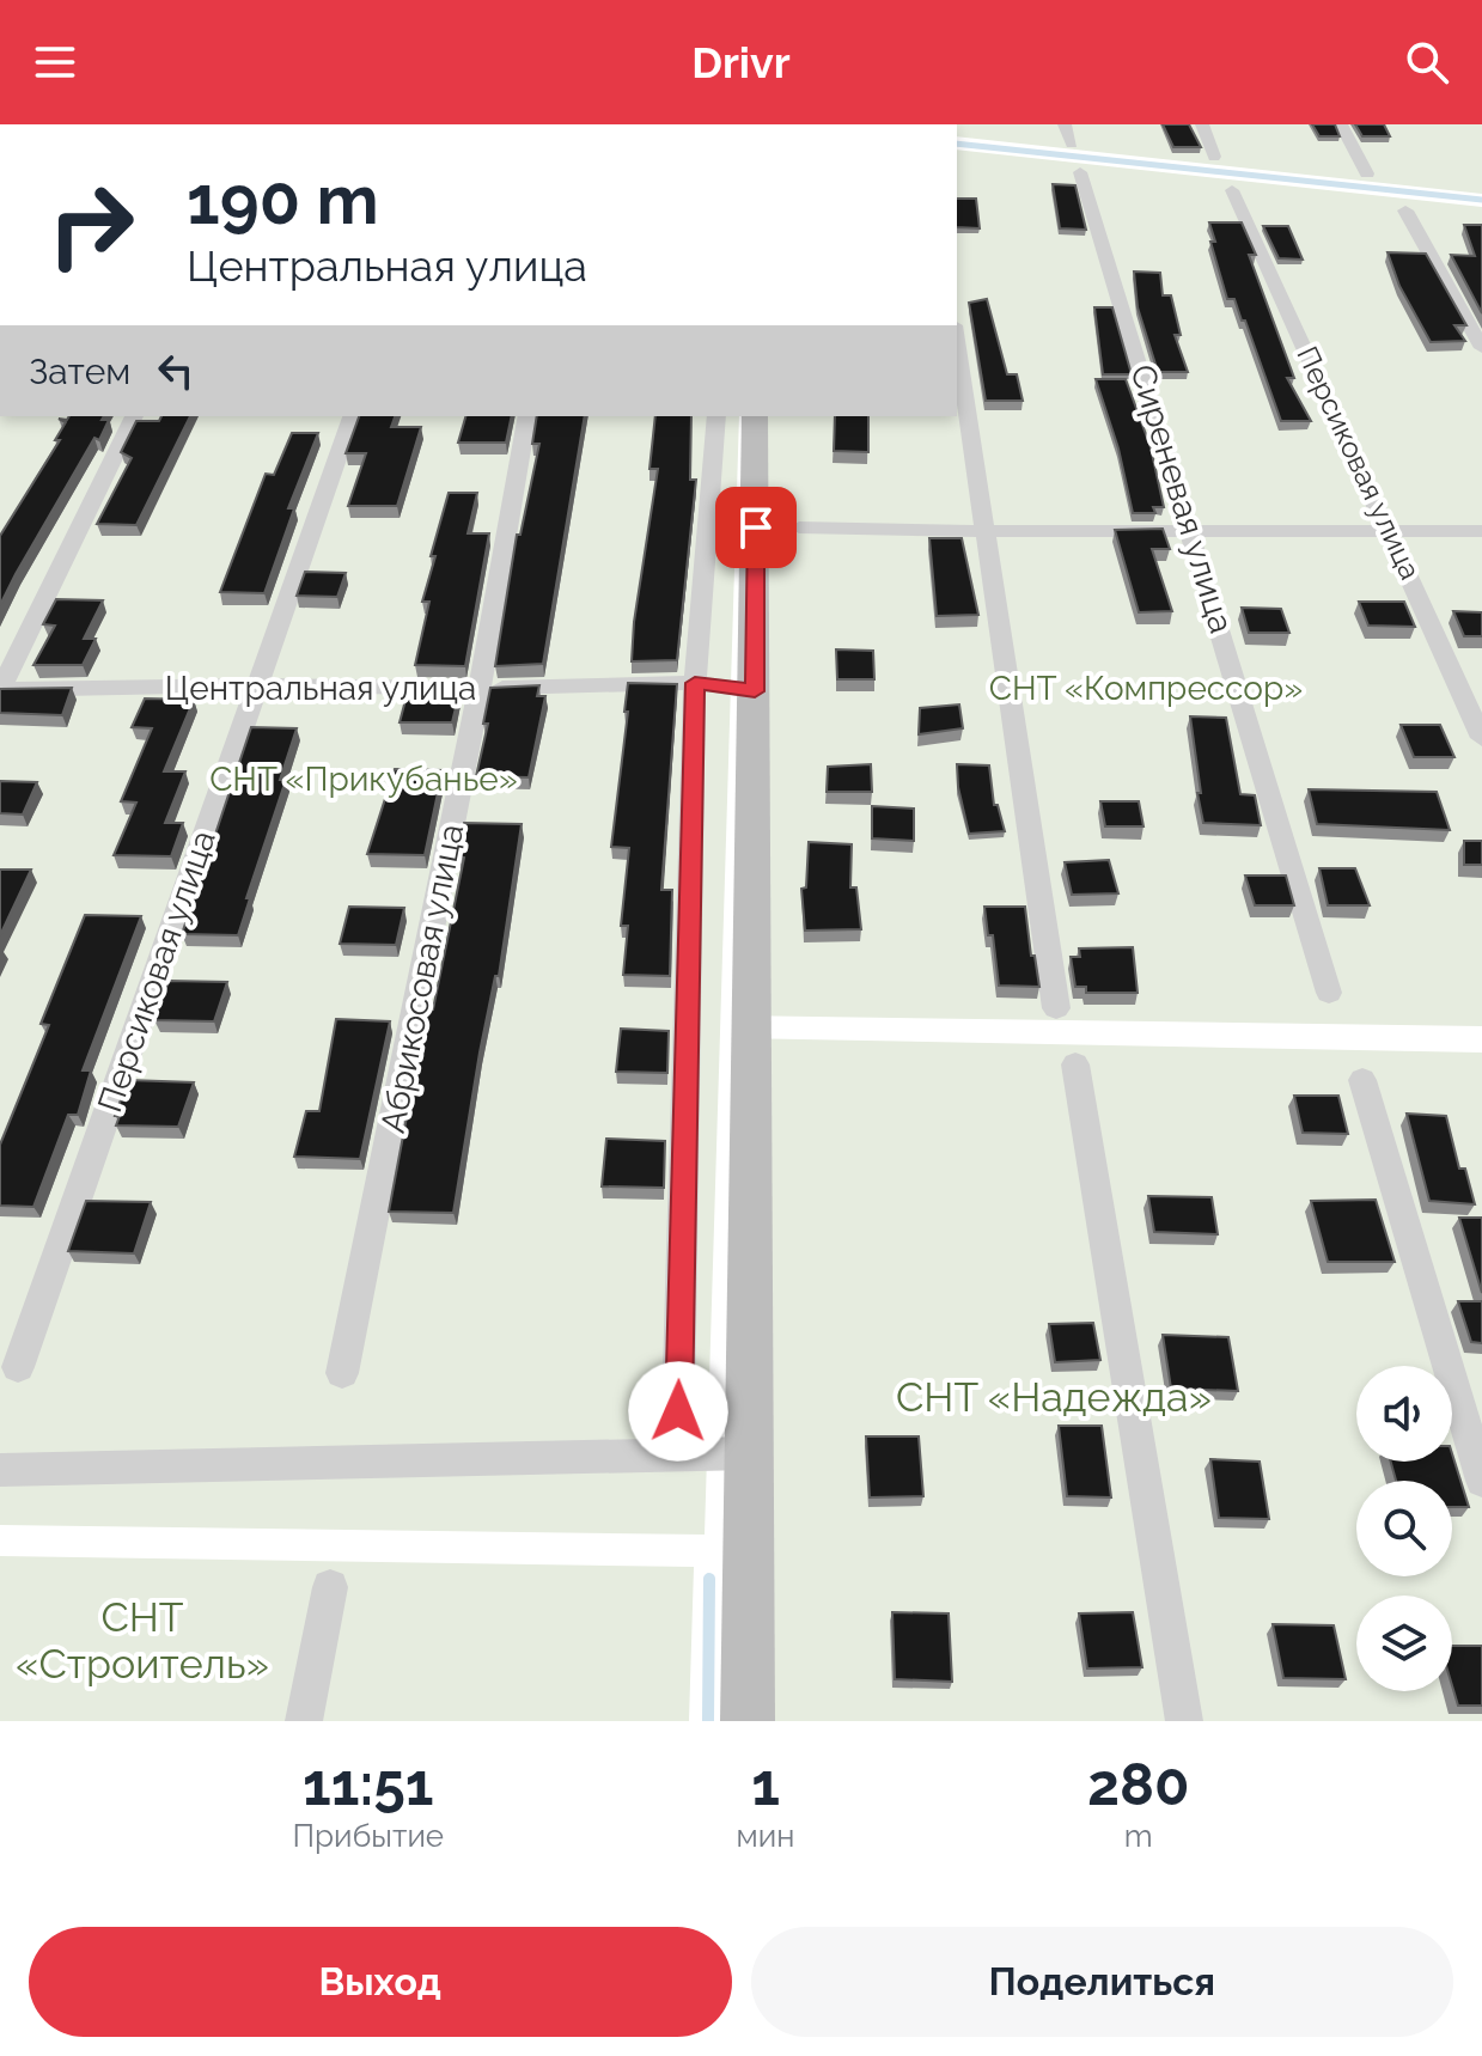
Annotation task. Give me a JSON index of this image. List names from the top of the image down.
{
  "streets": {
    "street": [
      "Персиковая улица",
      "Сиреневая улица",
      "Центральная улица",
      "Абрикосовая улица"
    ]
  },
  "crossings": [
    ["Персиковая улица", "Центральная улица"],
    ["Центральная улица", "Абрикосовая улица"]
  ],
  "parks": [
    "СНТ «Компрессор»",
    "СНТ «Прикубанье»",
    "СНТ «Надежда»",
    "СНТ «Строитель»"
  ],
  "page": {
    "header": "Drivr",
    "turn": ["190 m", "Центральная улица"],
    "then": "Затем",
    "eta": [
      "11:51",
      "Прибытие",
      "1",
      "мин",
      "280",
      "m"
    ],
    "buttons": ["Выход", "Поделиться"]
  }
}
